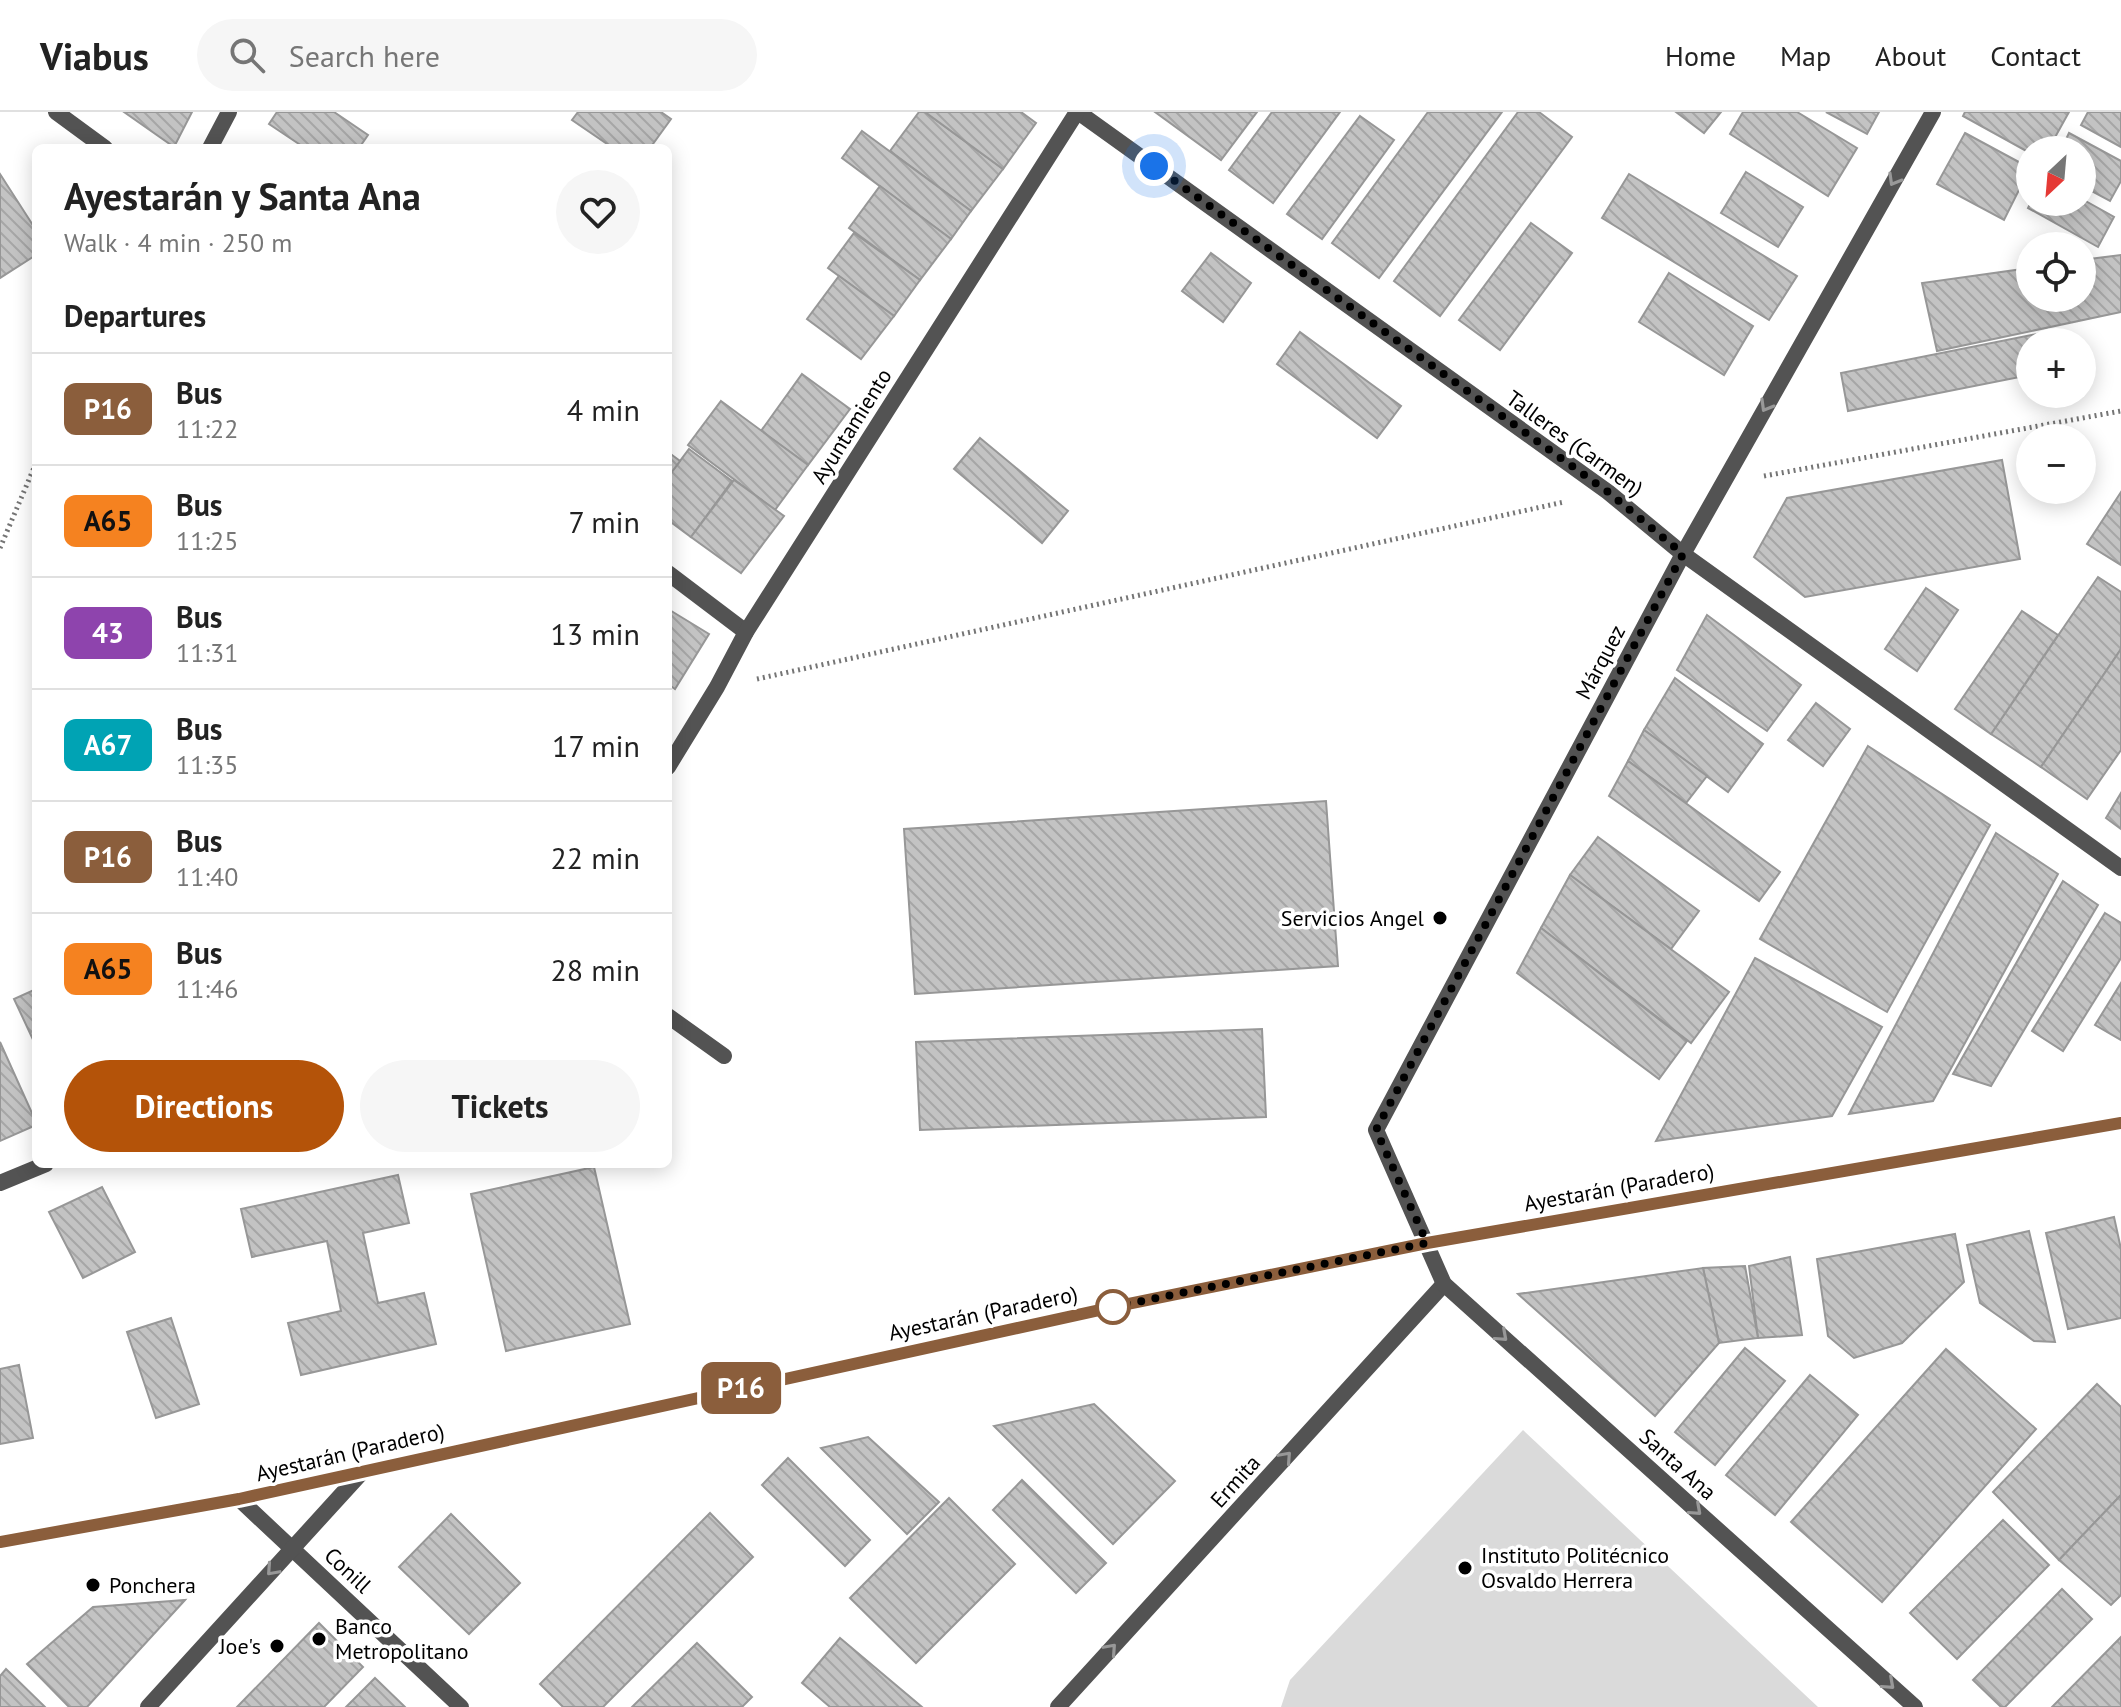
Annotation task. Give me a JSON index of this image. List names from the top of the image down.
{
  "streets": {
    "main road": ["Ayestarán (Paradero)"],
    "street": [
      "Ayuntamiento",
      "Talleres (Carmen)",
      "Márquez",
      "Santa Ana",
      "Ermita",
      "Conill"
    ]
  },
  "crossings": [
    ["Ayuntamiento", "Talleres (Carmen)"],
    ["Talleres (Carmen)", "Márquez"],
    ["Márquez", "Ayestarán (Paradero)"],
    ["Márquez", "Santa Ana"],
    ["Ayestarán (Paradero)", "Santa Ana"],
    ["Ayestarán (Paradero)", "Conill"],
    ["Santa Ana", "Ermita"]
  ],
  "one_way": ["Santa Ana", "Ermita"],
  "places": [
    "Servicios Angel",
    "Instituto Politécnico Osvaldo Herrera",
    "Ponchera",
    "Banco Metropolitano",
    "Joe's"
  ],
  "lines": ["bus line P16"],
  "north": "bottom left",
  "page": {
    "header": "Viabus",
    "search": "Search here",
    "nav": [
      "Home",
      "Map",
      "About",
      "Contact"
    ],
    "on_map": "P16",
    "map_buttons": ["+", "−"],
    "heading": [
      ["Ayestarán y Santa Ana", "Walk · 4 min · 250 m"],
      "Departures"
    ],
    "list": [
      {
        "mark": "P16",
        "name": "Bus",
        "note": "11:22",
        "value": "4 min"
      },
      {
        "mark": "A65",
        "name": "Bus",
        "note": "11:25",
        "value": "7 min"
      },
      {
        "mark": "43",
        "name": "Bus",
        "note": "11:31",
        "value": "13 min"
      },
      {
        "mark": "A67",
        "name": "Bus",
        "note": "11:35",
        "value": "17 min"
      },
      {
        "mark": "P16",
        "name": "Bus",
        "note": "11:40",
        "value": "22 min"
      },
      {
        "mark": "A65",
        "name": "Bus",
        "note": "11:46",
        "value": "28 min"
      }
    ],
    "buttons": ["Directions", "Tickets"]
  }
}
